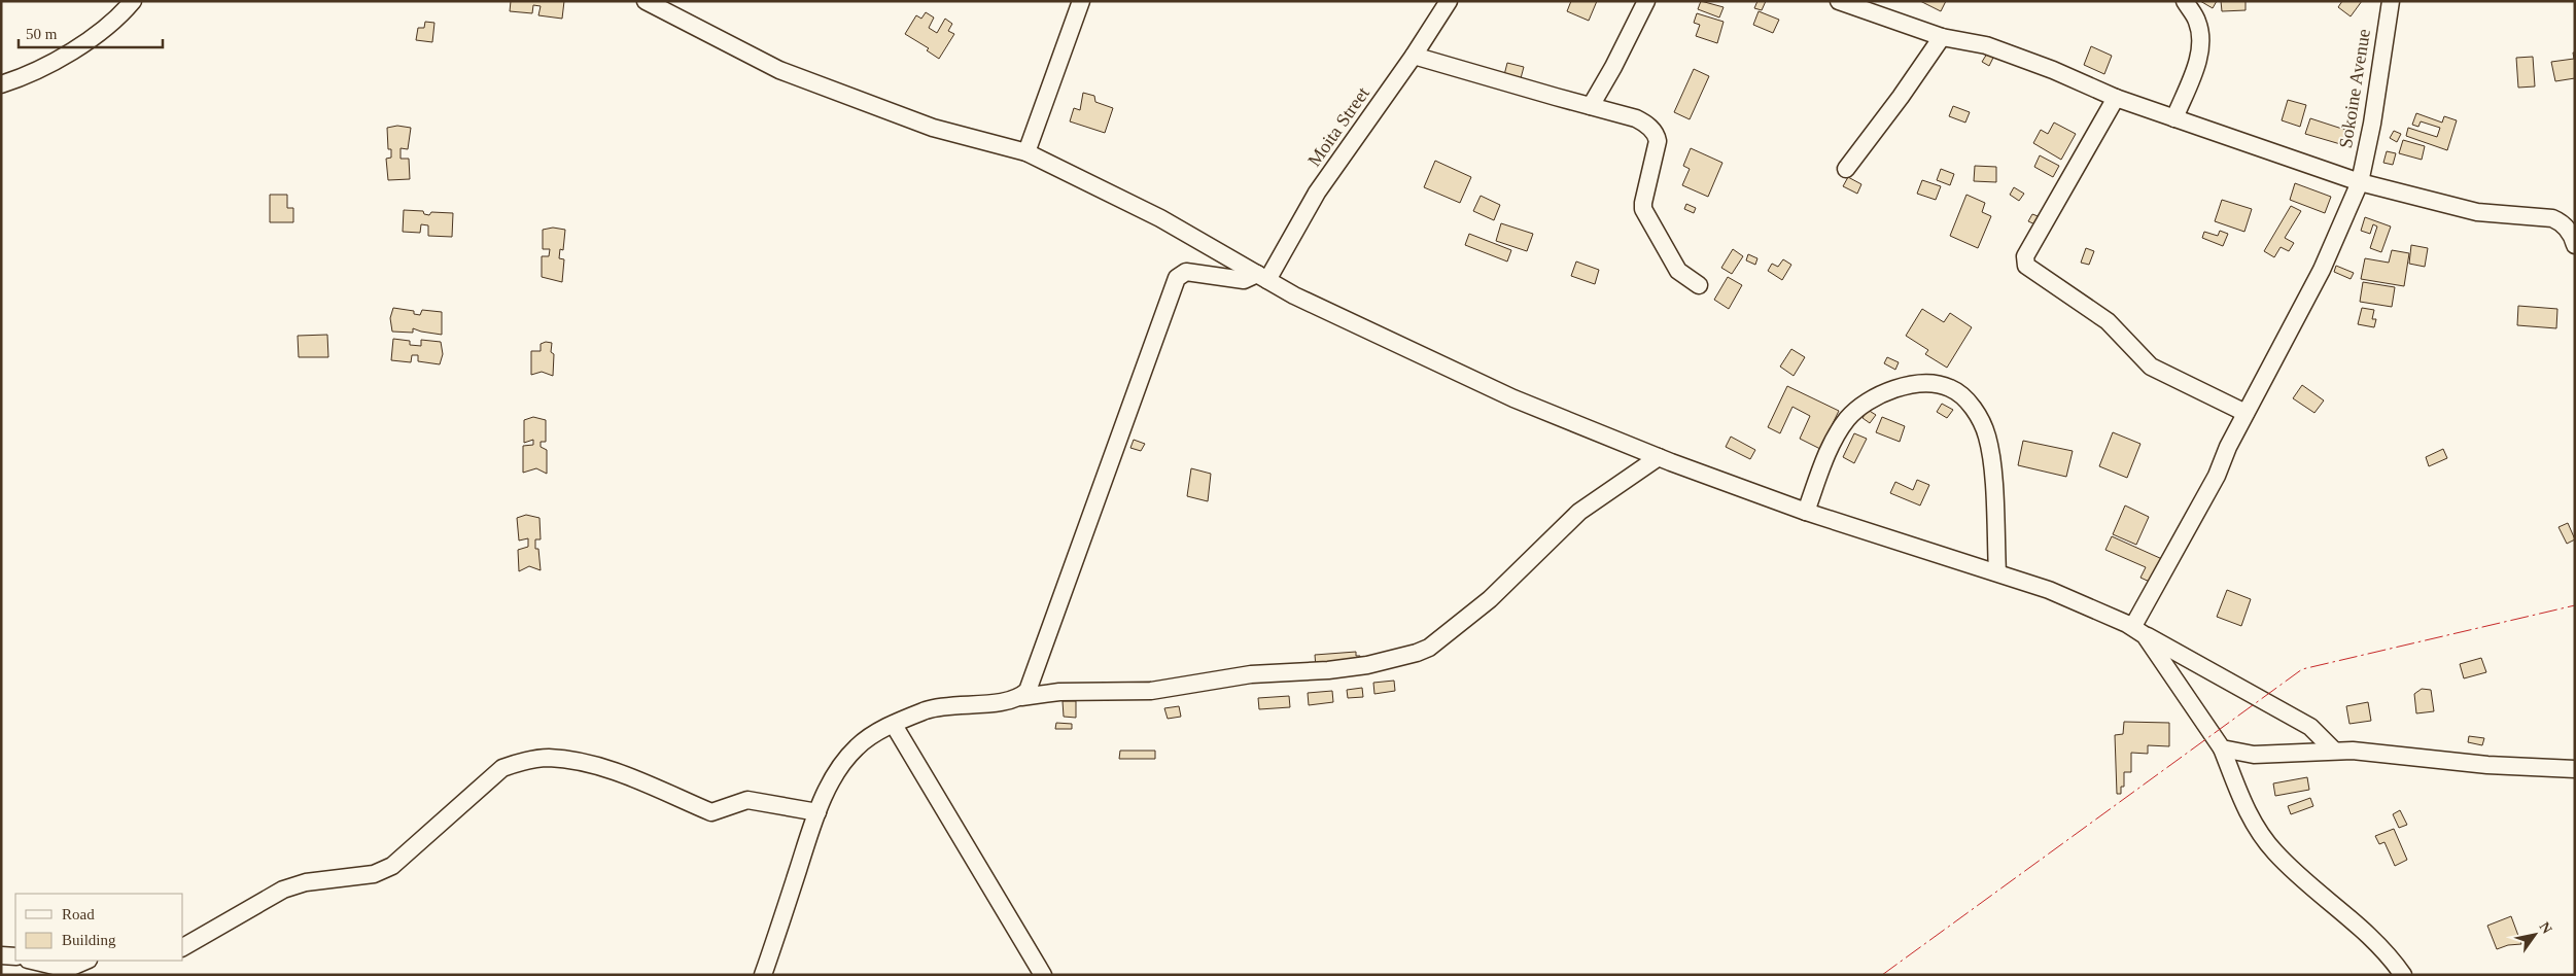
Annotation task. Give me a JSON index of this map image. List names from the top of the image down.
{
  "streets": {
    "street": ["Sokoine Avenue", "Moita Street"]
  },
  "legend": ["Road", "Building"],
  "scale_bar": "50 m",
  "north": "top right"
}
